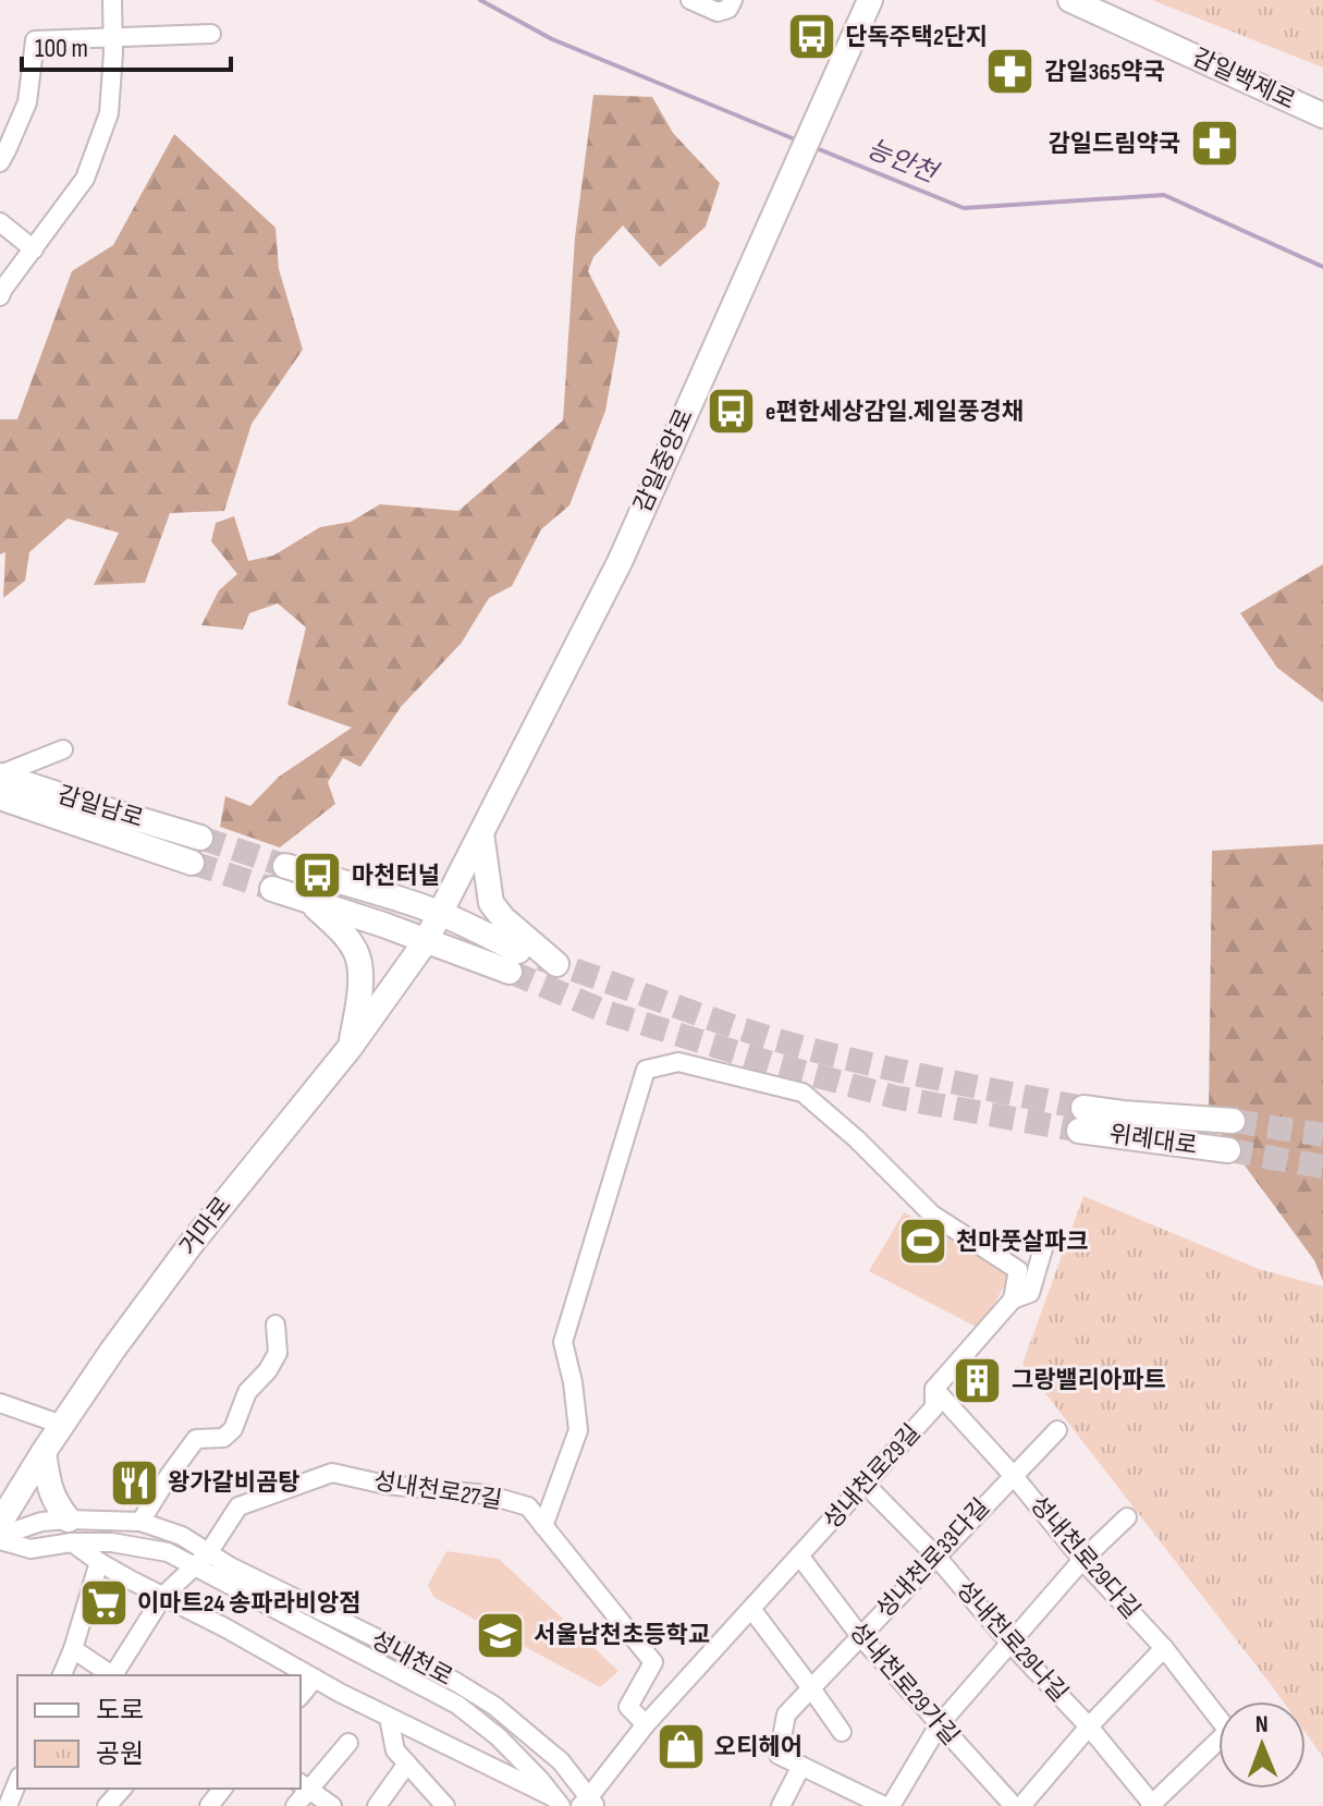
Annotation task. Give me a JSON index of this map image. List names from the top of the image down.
{
  "streets": {
    "main road": [
      "감일백제로",
      "감일중앙로",
      "감일남로",
      "위례대로",
      "거마로"
    ],
    "street": [
      "성내천로29길",
      "성내천로27길",
      "성내천로29다길",
      "성내천로33다길",
      "성내천로29나길",
      "성내천로",
      "성내천로29가길"
    ]
  },
  "crossings": [
    ["감일중앙로", "거마로"],
    ["성내천로29길", "성내천로27길"],
    ["성내천로29길", "성내천로29다길"],
    ["성내천로29길", "성내천로29나길"],
    ["성내천로29길", "성내천로"],
    ["성내천로29길", "성내천로29가길"],
    ["성내천로27길", "성내천로"],
    ["성내천로29다길", "성내천로33다길"],
    ["성내천로29다길", "성내천로29나길"],
    ["성내천로33다길", "성내천로29나길"],
    ["성내천로33다길", "성내천로29가길"]
  ],
  "water": ["능안천"],
  "places": {
    "bus stop": ["단독주택2단지", "e편한세상감일.제일풍경채", "마천터널"],
    "pharmacy": ["감일365약국", "감일드림약국"],
    "sports": ["천마풋살파크"],
    "building": ["그랑밸리아파트"],
    "restaurant": ["왕가갈비곰탕"],
    "supermarket": ["이마트24 송파라비앙점"],
    "school or university": ["서울남천초등학교"],
    "shop": ["오티헤어"]
  },
  "legend": ["도로", "공원"],
  "scale_bar": "100 m",
  "north": "top"
}
